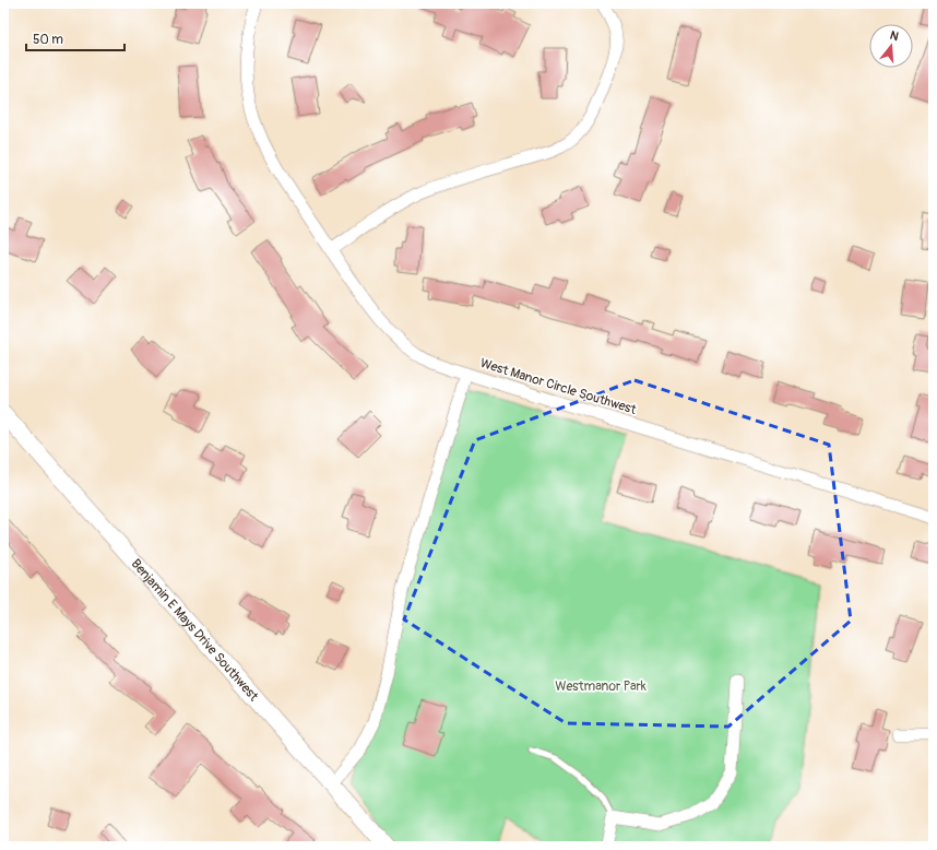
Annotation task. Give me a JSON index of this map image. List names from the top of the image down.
{
  "streets": {
    "street": ["West Manor Circle Southwest", "Benjamin E Mays Drive Southwest"]
  },
  "crossings": [
    ["West Manor Circle Southwest", "Benjamin E Mays Drive Southwest"]
  ],
  "parks": ["Westmanor Park"],
  "scale_bar": "50 m",
  "north": "top"
}
